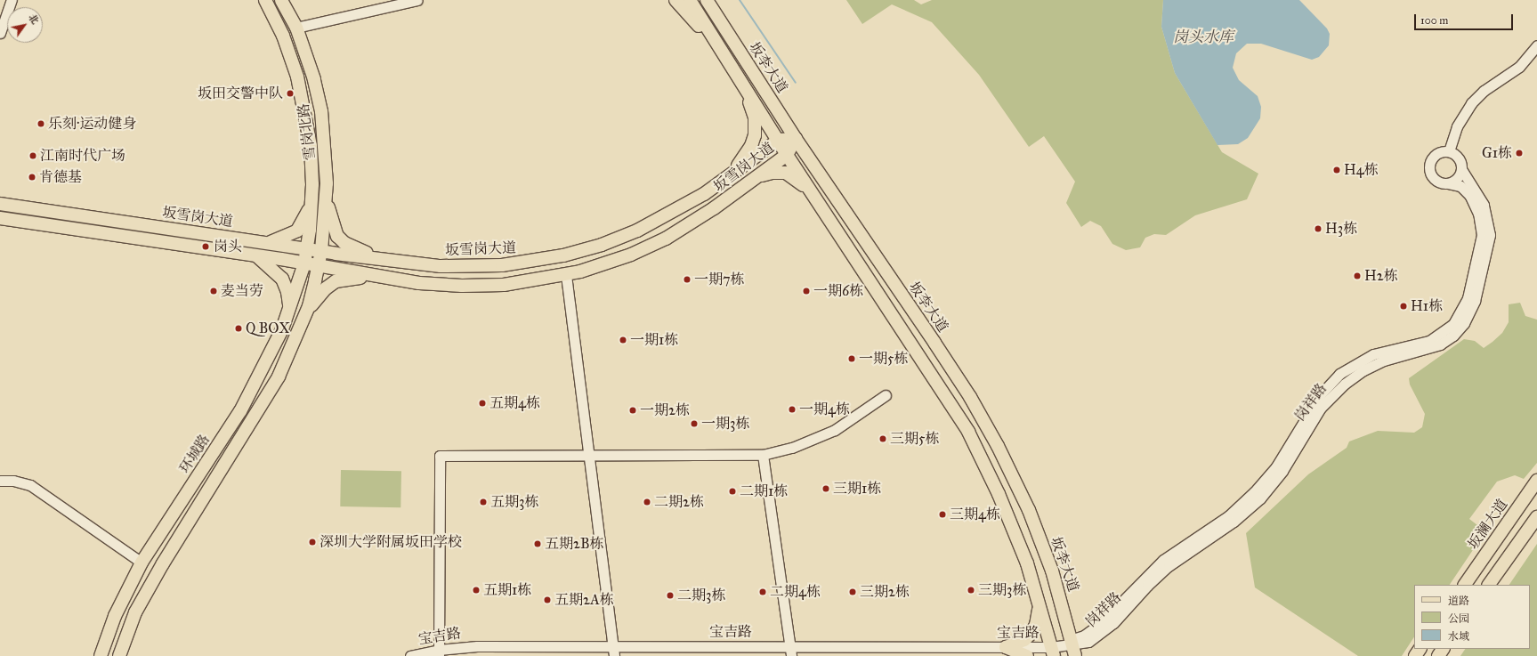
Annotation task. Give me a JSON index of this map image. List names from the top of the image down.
{
  "streets": {
    "main road": [
      "坂李大道",
      "雪岗北路",
      "坂雪岗大道",
      "环城路",
      "坂澜大道"
    ],
    "street": ["岗祥路", "宝吉路"]
  },
  "crossings": [
    ["坂李大道", "坂雪岗大道"],
    ["坂李大道", "岗祥路"],
    ["坂李大道", "宝吉路"],
    ["雪岗北路", "坂雪岗大道"],
    ["雪岗北路", "环城路"],
    ["坂雪岗大道", "环城路"],
    ["岗祥路", "宝吉路"]
  ],
  "water": ["岗头水库"],
  "places": [
    "坂田交警中队",
    "乐刻·运动健身",
    "G1栋",
    "江南时代广场",
    "H4栋",
    "肯德基",
    "H3栋",
    "岗头",
    "H2栋",
    "一期7栋",
    "麦当劳",
    "一期6栋",
    "H1栋",
    "Q BOX",
    "一期1栋",
    "一期5栋",
    "五期4栋",
    "一期4栋",
    "一期2栋",
    "一期3栋",
    "三期5栋",
    "三期1栋",
    "二期1栋",
    "五期3栋",
    "二期2栋",
    "三期4栋",
    "深圳大学附属坂田学校",
    "五期2B栋",
    "五期1栋",
    "三期3栋",
    "二期4栋",
    "三期2栋",
    "二期3栋",
    "五期2A栋"
  ],
  "legend": ["道路", "公园", "水域"],
  "scale_bar": "100 m",
  "north": "top right"
}
